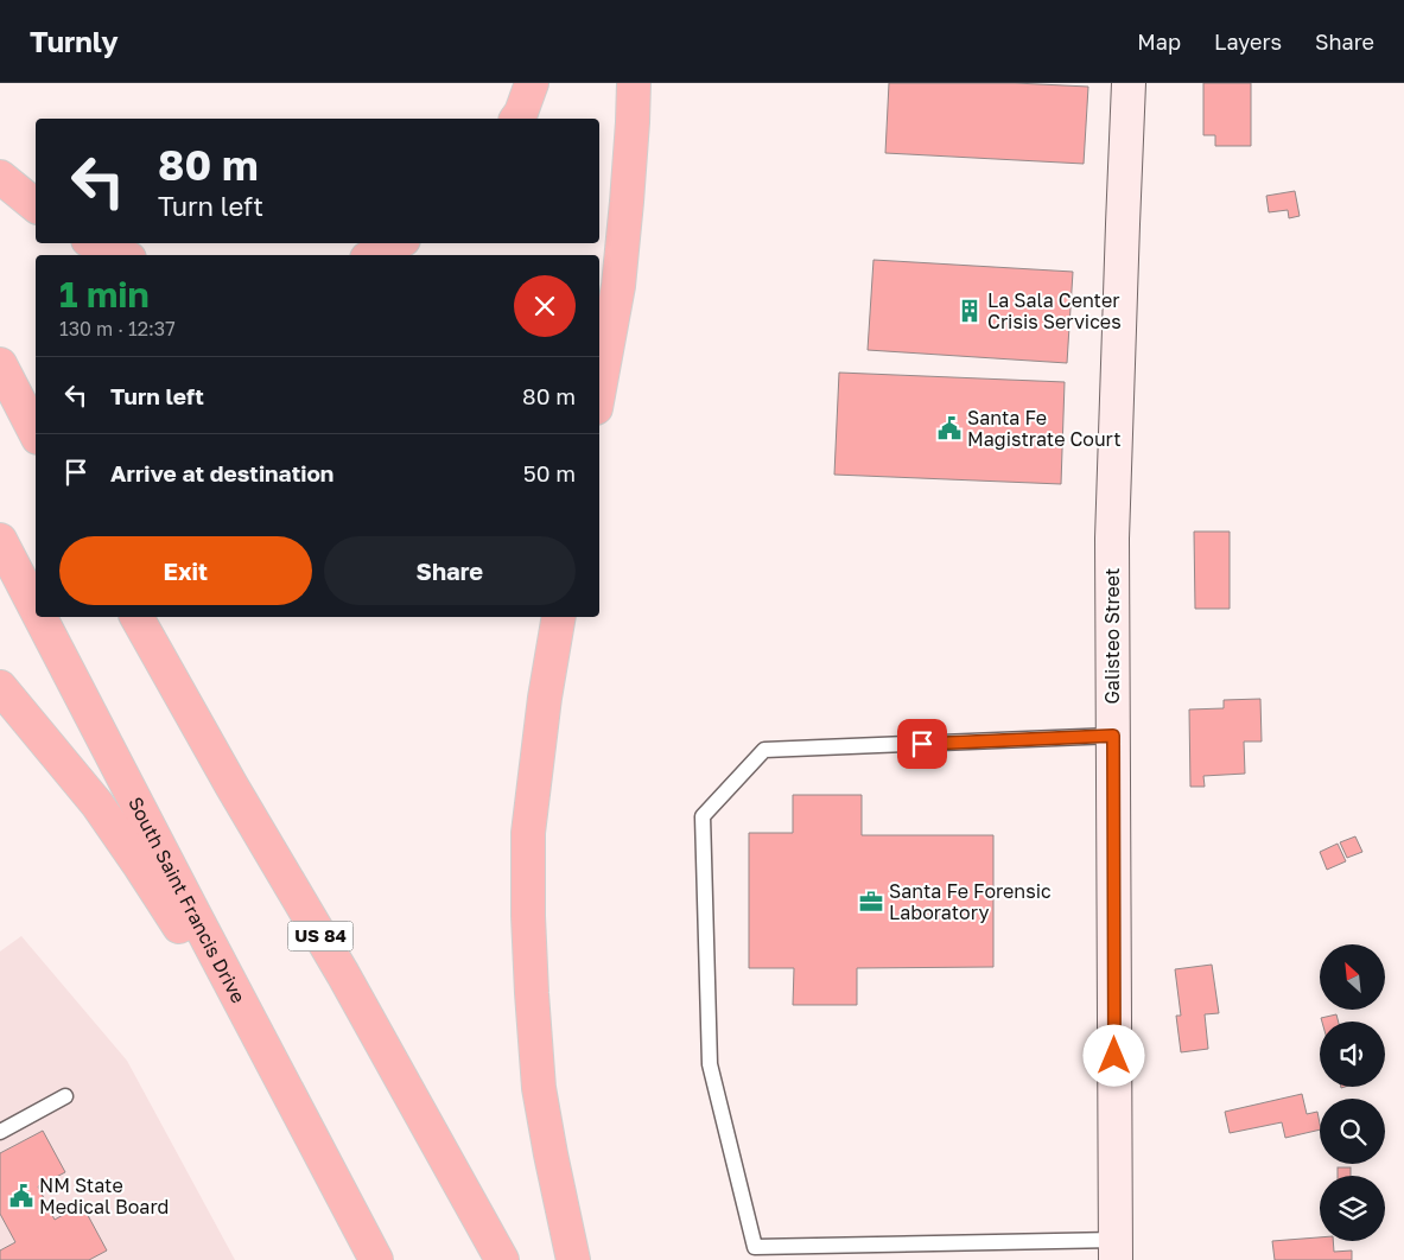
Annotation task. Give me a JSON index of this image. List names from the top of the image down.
{
  "streets": {
    "highway": ["South Saint Francis Drive", "US 84"],
    "street": ["Galisteo Street"]
  },
  "places": {
    "building": ["La Sala Center Crisis Services"],
    "public building": ["Santa Fe Magistrate Court", "NM State Medical Board"],
    "office": ["Santa Fe Forensic Laboratory"]
  },
  "north": "top left",
  "page": {
    "header": "Turnly",
    "nav": ["Map", "Layers", "Share"],
    "turn": ["80 m", "Turn left"],
    "heading": ["1 min", "130 m · 12:37"],
    "list": [
      {
        "name": "Turn left",
        "value": "80 m"
      },
      {
        "name": "Arrive at destination",
        "value": "50 m"
      }
    ],
    "buttons": ["Exit", "Share"]
  }
}
